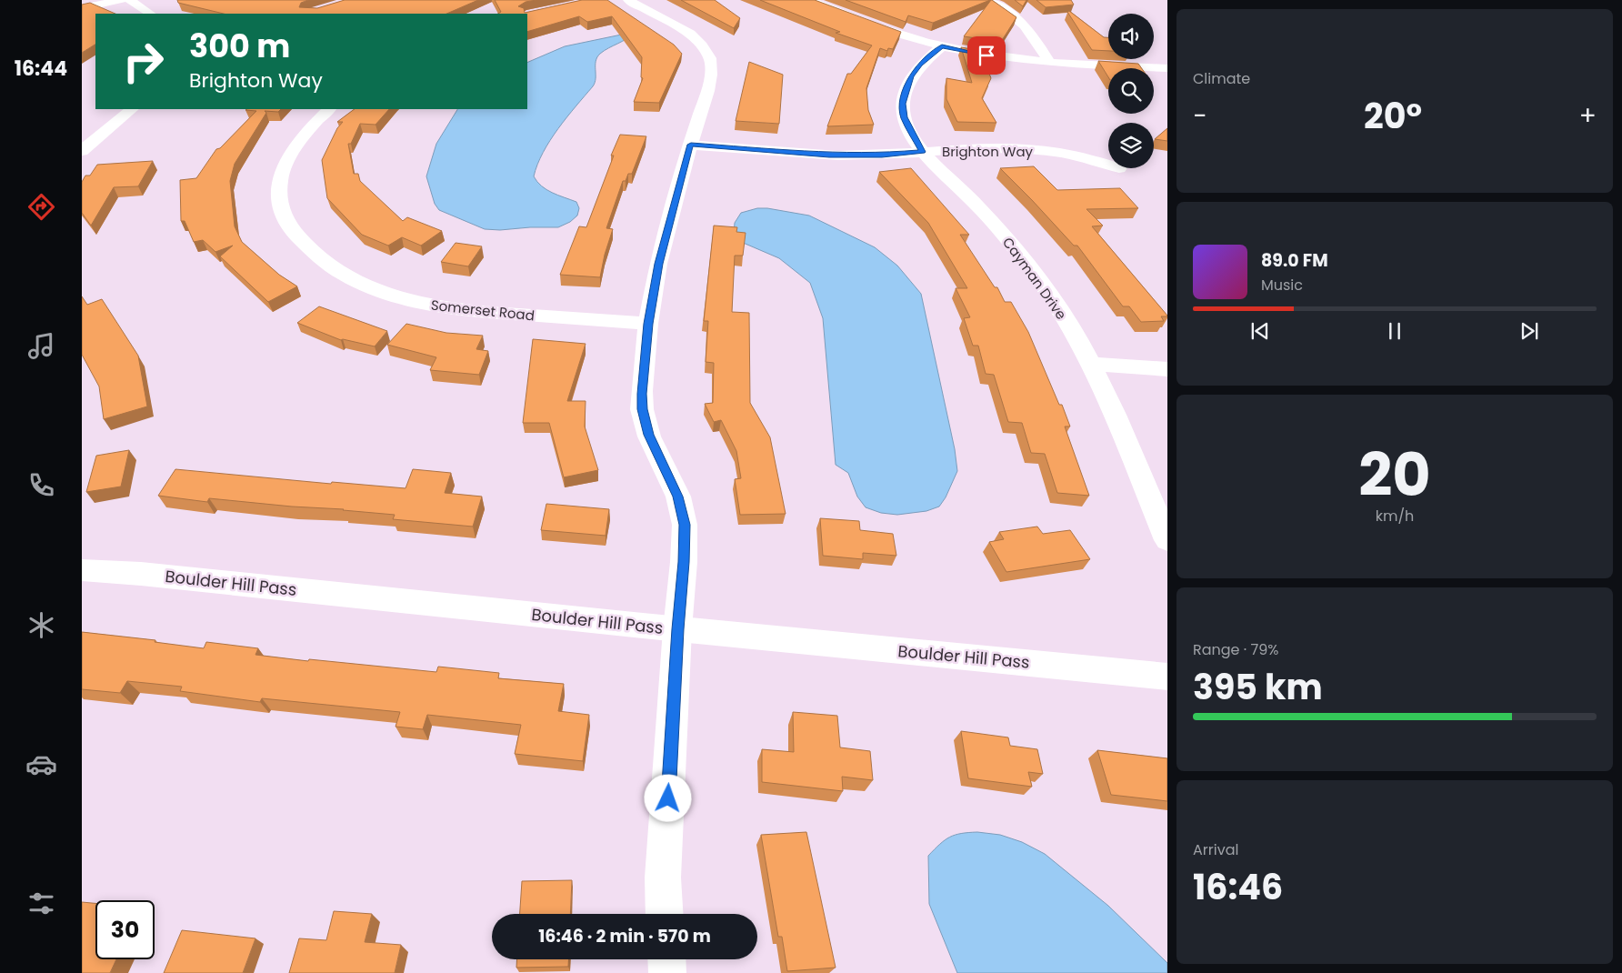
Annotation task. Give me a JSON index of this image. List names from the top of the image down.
{
  "streets": {
    "street": [
      "Brighton Way",
      "Cayman Drive",
      "Somerset Road",
      "Boulder Hill Pass"
    ]
  },
  "crossings": [
    ["Brighton Way", "Cayman Drive"]
  ],
  "page": {
    "tabs": "16:44",
    "tile": [
      "Climate",
      ["20", "km/h"],
      ["Range · 79%", "395 km"],
      ["Arrival", "16:46"]
    ],
    "turn": ["300 m", "Brighton Way"],
    "heat": ["−", "20°", "+"],
    "song": ["89.0 FM", "Music"],
    "limit": "30",
    "trip": "16:46 · 2 min · 570 m"
  }
}
